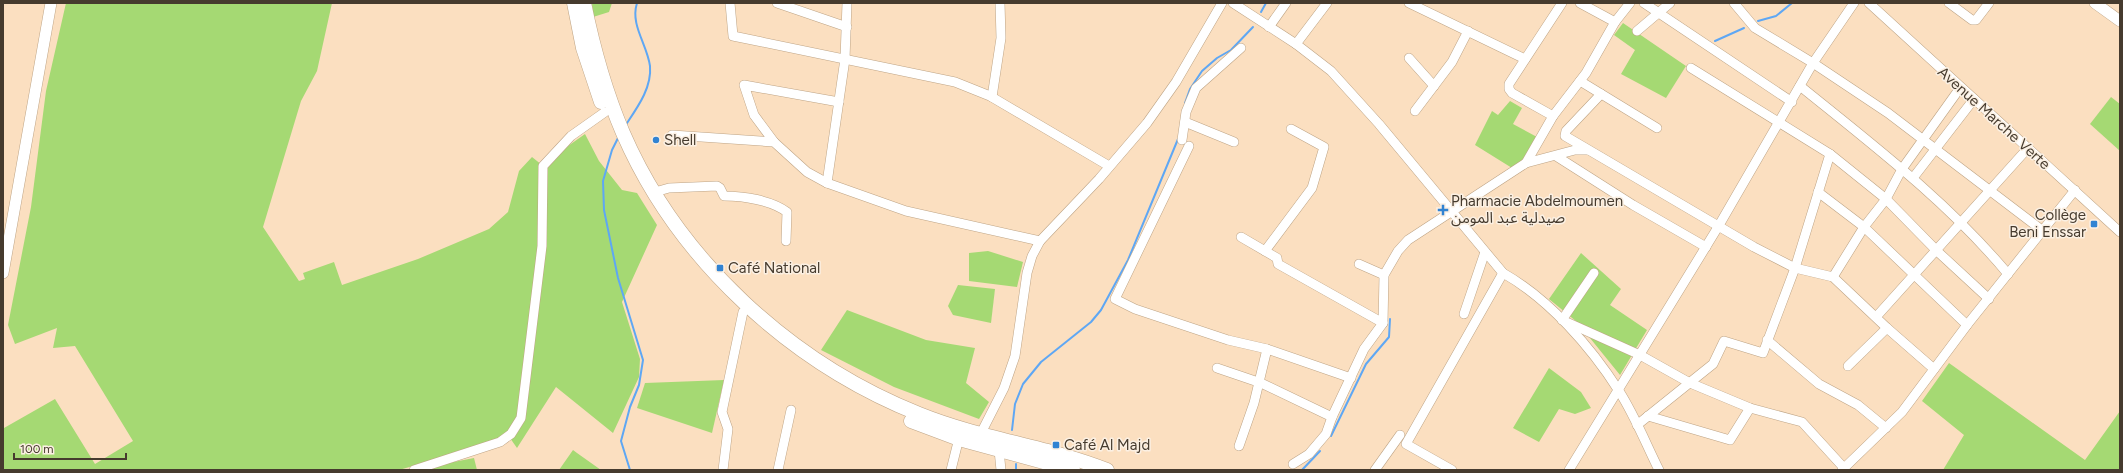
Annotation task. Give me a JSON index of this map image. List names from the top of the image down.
{
  "streets": {
    "street": ["Avenue Marche Verte"]
  },
  "places": {
    "other": ["Shell"],
    "health": ["Pharmacie Abdelmoumen صيدلية عبد المومن"],
    "transit": ["Collège Beni Enssar", "Café National", "Café Al Majd"]
  },
  "scale_bar": "100 m"
}
